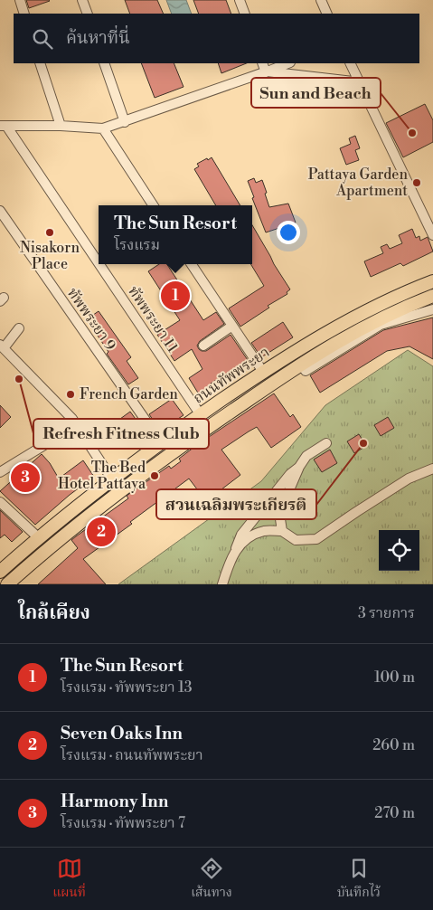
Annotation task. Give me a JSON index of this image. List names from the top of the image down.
{
  "streets": {
    "main road": ["ถนนทัพพระยา"],
    "street": ["ทัพพระยา 9", "ทัพพระยา 11"]
  },
  "crossings": [
    ["ทัพพระยา 9", "ถนนทัพพระยา"],
    ["ทัพพระยา 11", "ถนนทัพพระยา"]
  ],
  "places": [
    "Sun and Beach",
    "Pattaya Garden Apartment",
    "Nisakorn Place",
    "Refresh Fitness Club",
    "French Garden",
    "สวนเฉลิมพระเกียรติ",
    "The Bed Hotel Pattaya"
  ],
  "page": {
    "search": "ค้นหาที่นี่",
    "popup": ["The Sun Resort", "โรงแรม"],
    "pins": ["1", "3", "2"],
    "heading": ["ใกล้เคียง", "3 รายการ"],
    "list": [
      {
        "mark": "1",
        "name": "The Sun Resort",
        "note": "โรงแรม · ทัพพระยา 13",
        "value": "100 m"
      },
      {
        "mark": "2",
        "name": "Seven Oaks Inn",
        "note": "โรงแรม · ถนนทัพพระยา",
        "value": "260 m"
      },
      {
        "mark": "3",
        "name": "Harmony Inn",
        "note": "โรงแรม · ทัพพระยา 7",
        "value": "270 m"
      }
    ],
    "nav": ["แผนที่", "เส้นทาง", "บันทึกไว้"]
  }
}
